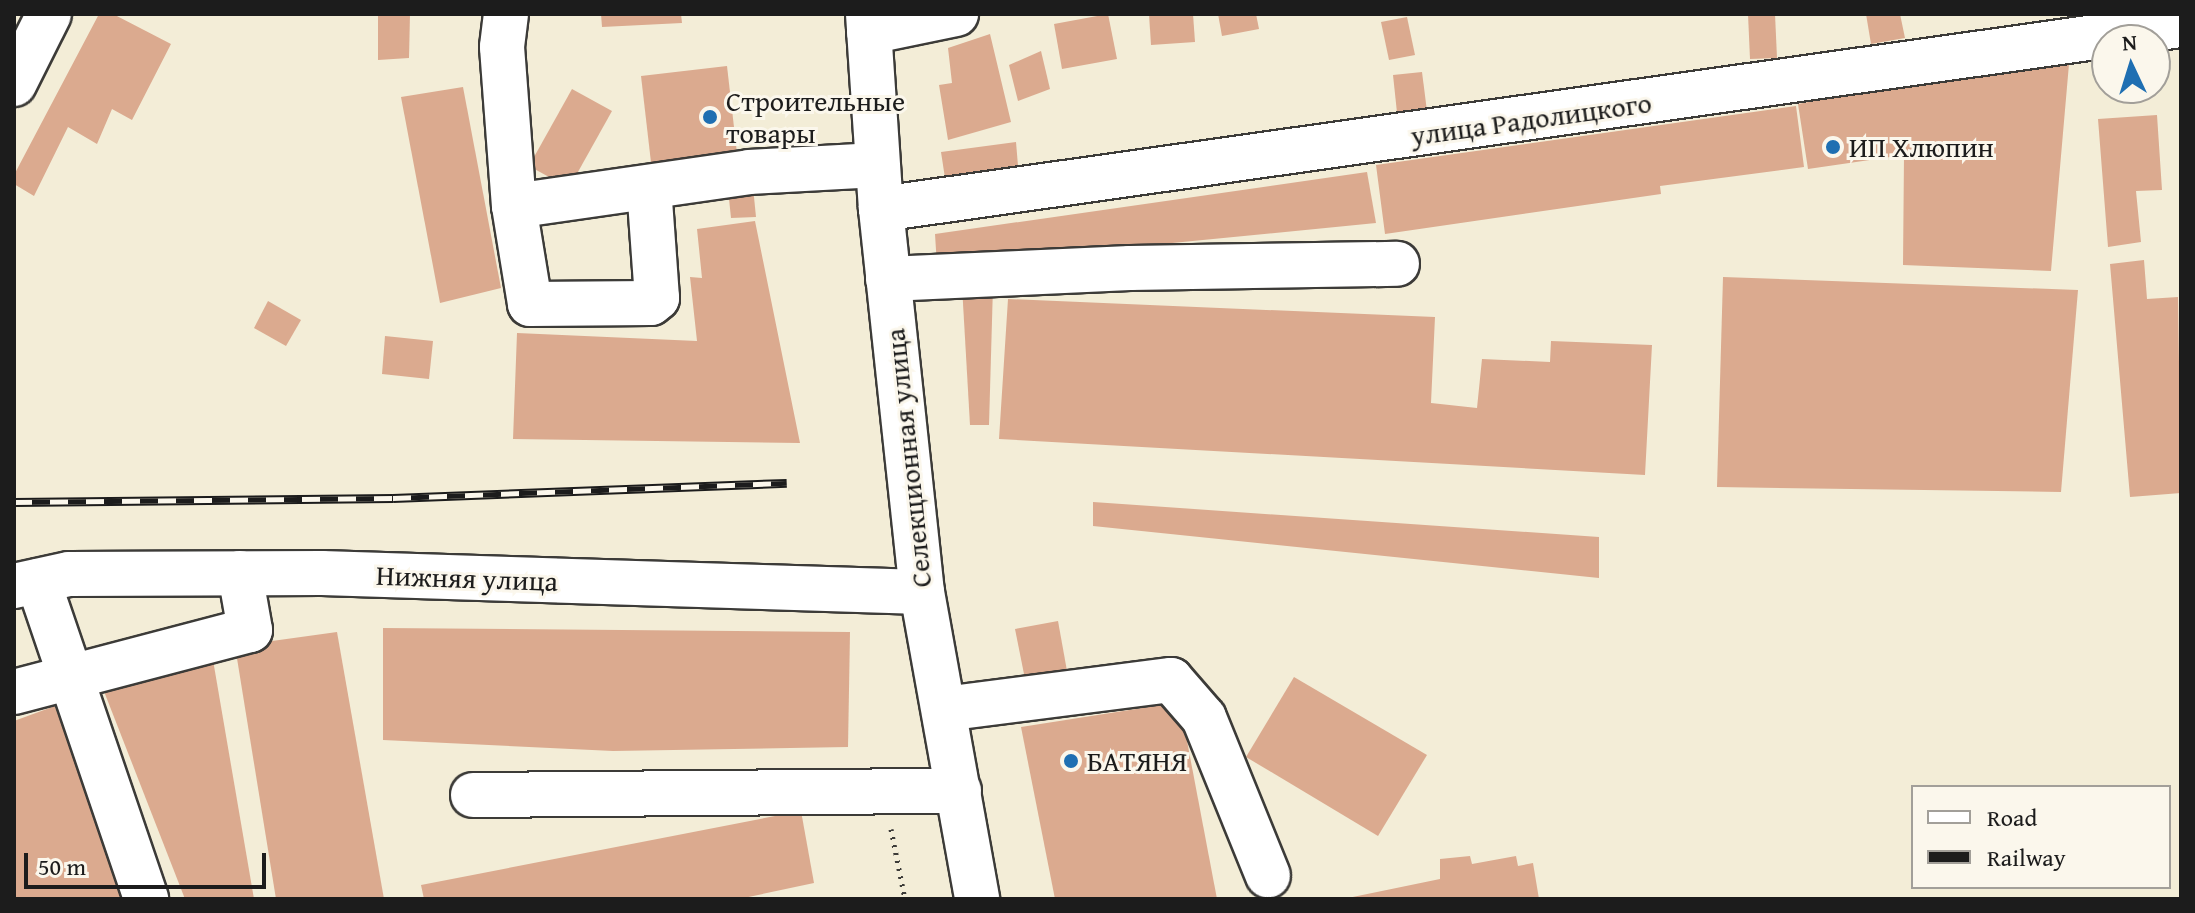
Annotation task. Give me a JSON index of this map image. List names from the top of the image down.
{
  "streets": {
    "street": ["улица Радолицкого", "Селекционная улица", "Нижняя улица"]
  },
  "crossings": [
    ["улица Радолицкого", "Селекционная улица"],
    ["Селекционная улица", "Нижняя улица"]
  ],
  "places": ["Строительные товары", "ИП Хлюпин", "БАТЯНЯ"],
  "legend": ["Road", "Railway"],
  "scale_bar": "50 m",
  "north": "top"
}
